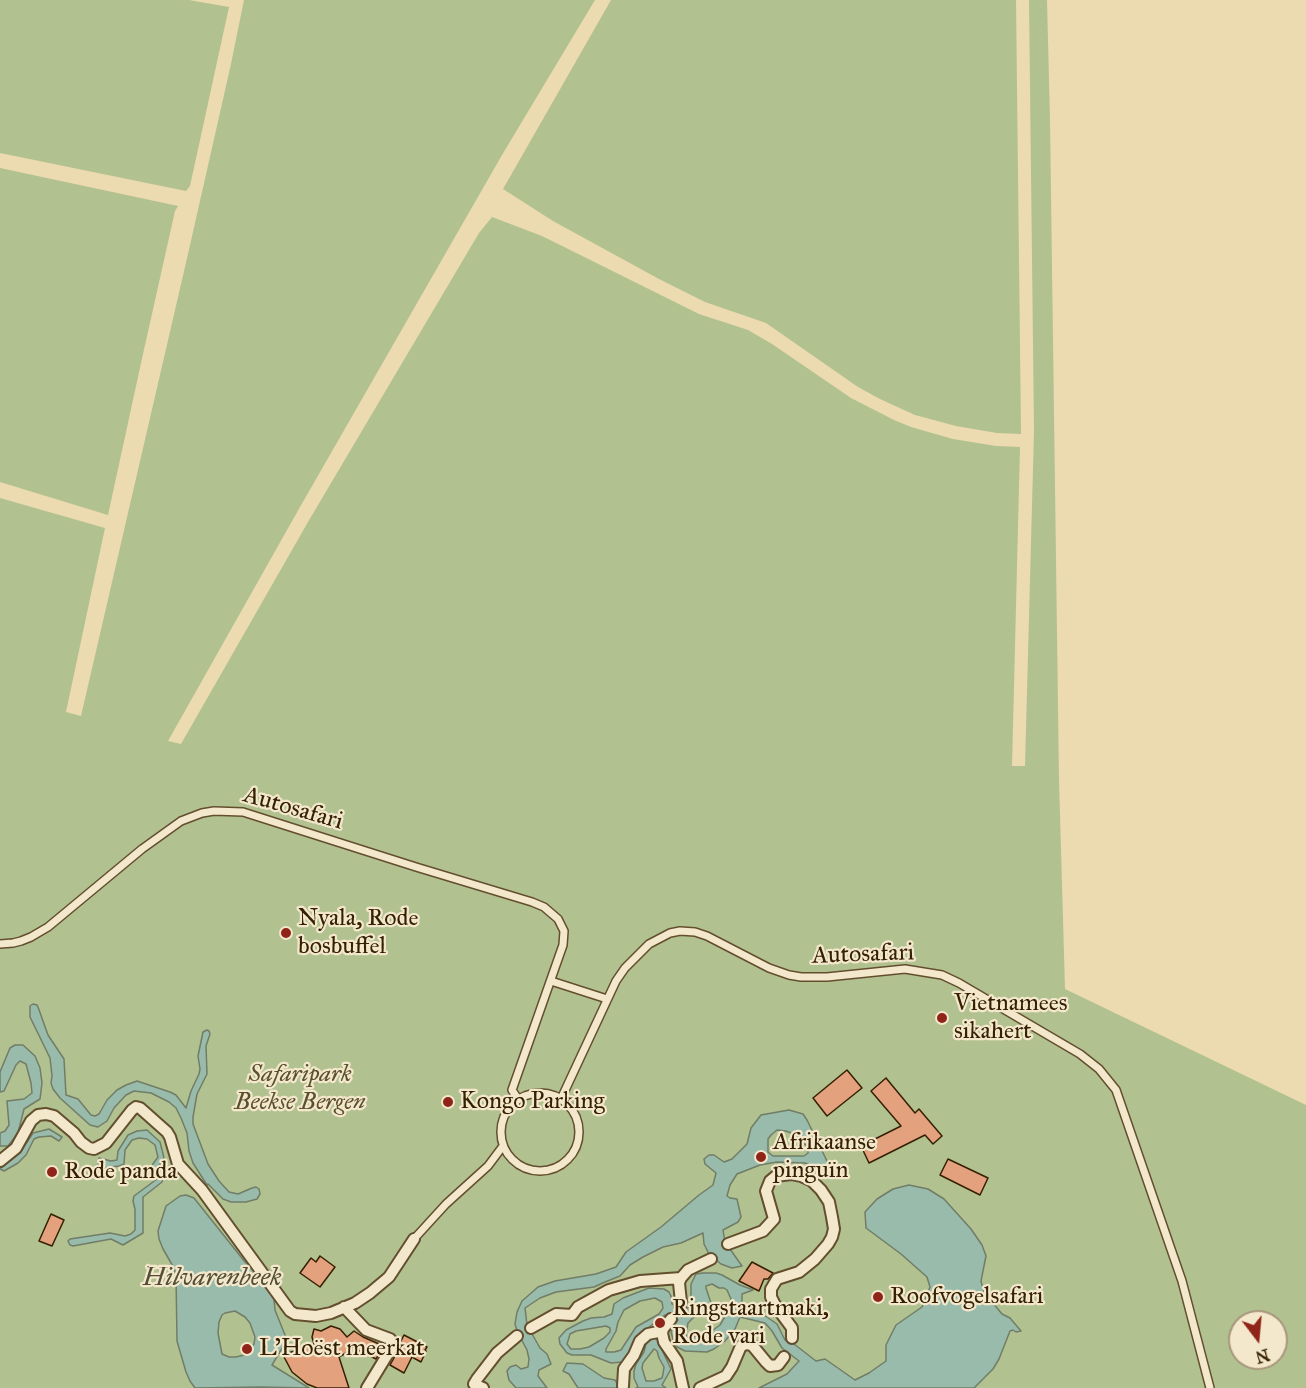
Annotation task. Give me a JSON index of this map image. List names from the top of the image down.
{
  "streets": {
    "lane": ["Autosafari"]
  },
  "water": ["Hilvarenbeek"],
  "parks": ["Safaripark Beekse Bergen"],
  "places": [
    "Nyala, Rode bosbuffel",
    "Vietnamees sikahert",
    "Kongo Parking",
    "Afrikaanse pinguïn",
    "Rode panda",
    "Roofvogelsafari",
    "Ringstaartmaki, Rode vari",
    "L'Hoëst meerkat"
  ],
  "north": "bottom"
}
